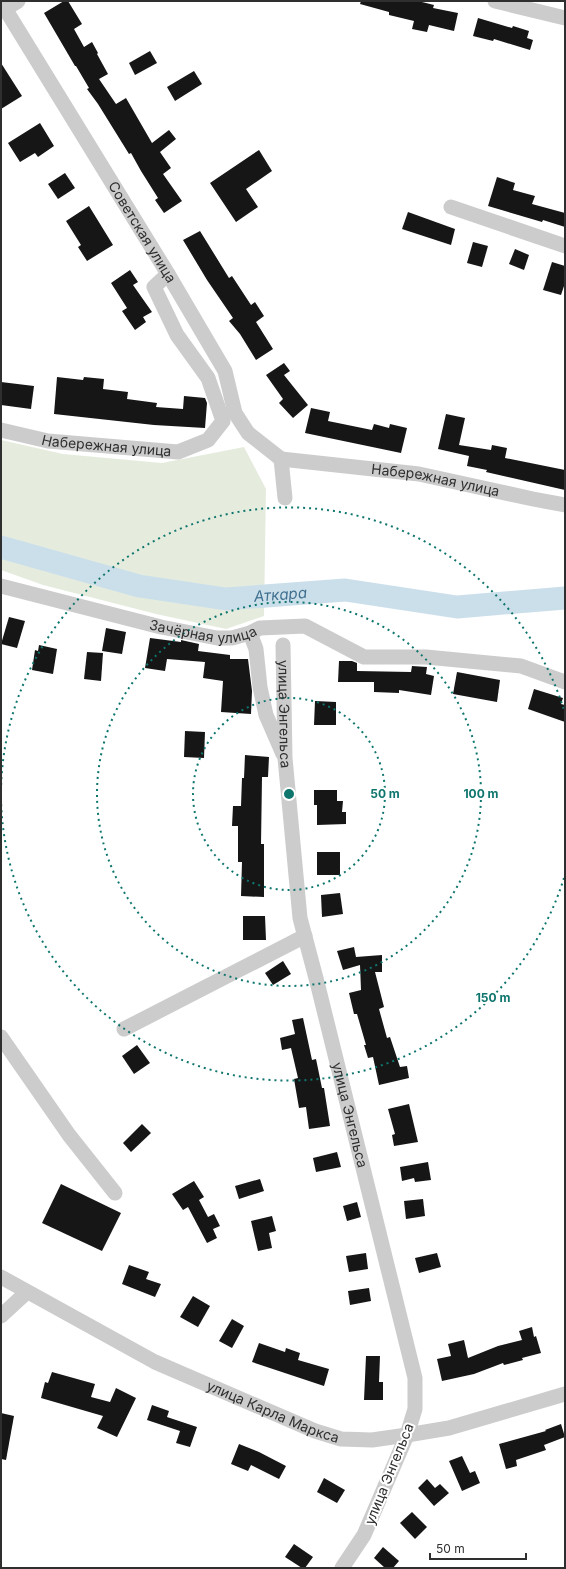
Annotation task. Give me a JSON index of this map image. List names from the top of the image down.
{
  "streets": {
    "street": [
      "Советская улица",
      "Набережная улица",
      "Зачёрная улица",
      "улица Энгельса",
      "улица Карла Маркса"
    ]
  },
  "crossings": [
    ["Советская улица", "Набережная улица"],
    ["улица Энгельса", "улица Карла Маркса"]
  ],
  "water": ["Аткара"],
  "scale_bar": "50 m",
  "rings": ["50 m", "100 m", "150 m"]
}
